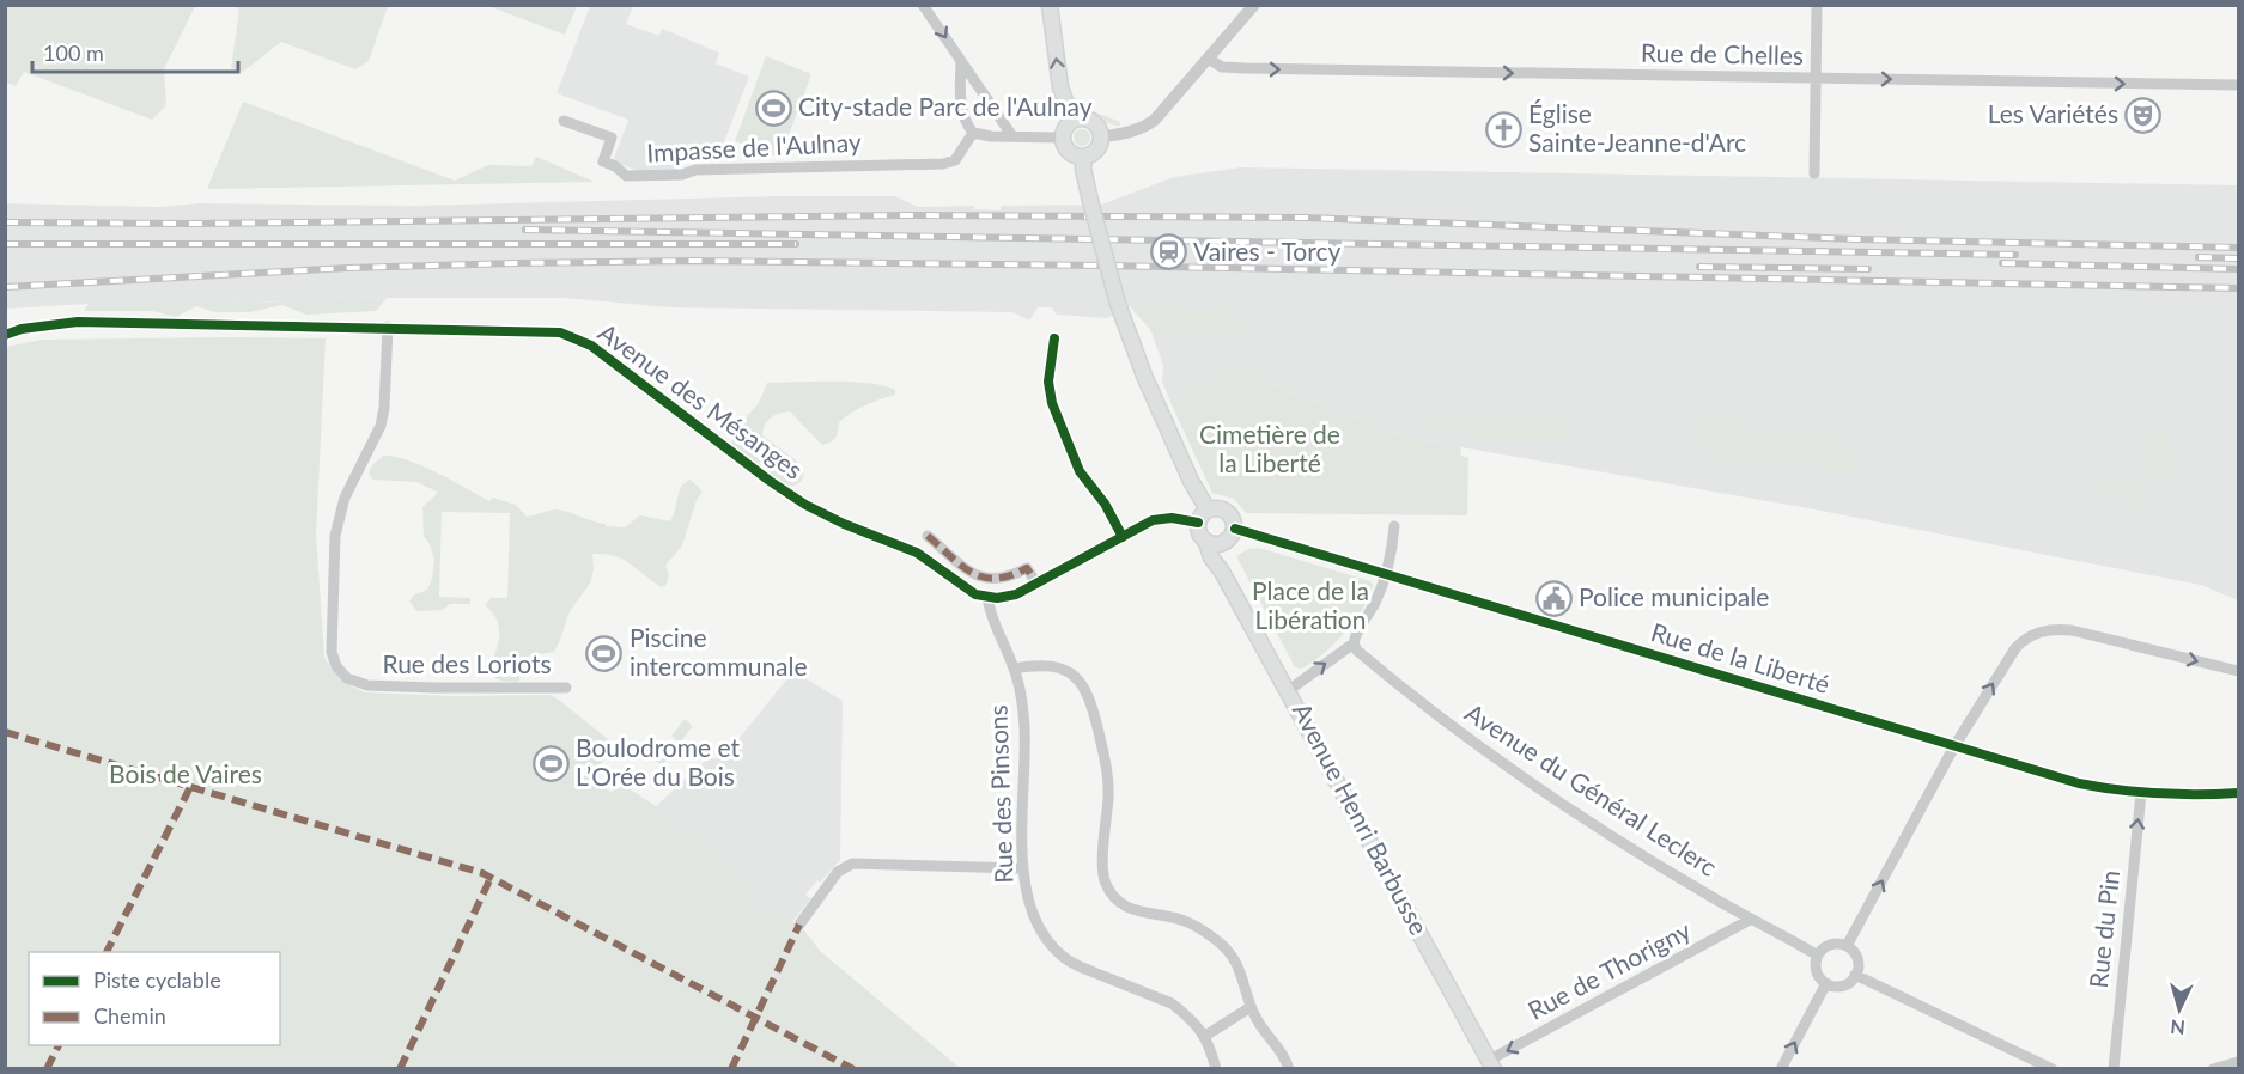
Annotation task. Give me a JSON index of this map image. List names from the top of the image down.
{
  "streets": {
    "main road": ["Avenue Henri Barbusse"],
    "street": [
      "Rue de Chelles",
      "Impasse de l'Aulnay",
      "Avenue des Mésanges",
      "Rue de la Liberté",
      "Rue des Loriots",
      "Avenue du Général Leclerc",
      "Rue des Pinsons",
      "Rue du Pin",
      "Rue de Thorigny"
    ]
  },
  "crossings": [
    ["Avenue des Mésanges", "Rue des Loriots"],
    ["Avenue des Mésanges", "Rue des Pinsons"],
    ["Rue de la Liberté", "Avenue Henri Barbusse"],
    ["Rue de la Liberté", "Rue du Pin"],
    ["Avenue du Général Leclerc", "Rue de Thorigny"],
    ["Avenue Henri Barbusse", "Rue de Thorigny"]
  ],
  "one_way": ["Rue de Chelles", "Rue du Pin", "Rue de Thorigny"],
  "parks": ["Cimetière de la Liberté", "Place de la Libération", "Bois de Vaires"],
  "places": {
    "sports": ["City-stade Parc de l'Aulnay", "Piscine intercommunale", "Boulodrome et L’Orée du Bois"],
    "theatre": ["Les Variétés"],
    "church": ["Église Sainte-Jeanne-d'Arc"],
    "station": ["Vaires - Torcy"],
    "public building": ["Police municipale"]
  },
  "legend": ["Piste cyclable", "Chemin"],
  "scale_bar": "100 m",
  "north": "bottom"
}
